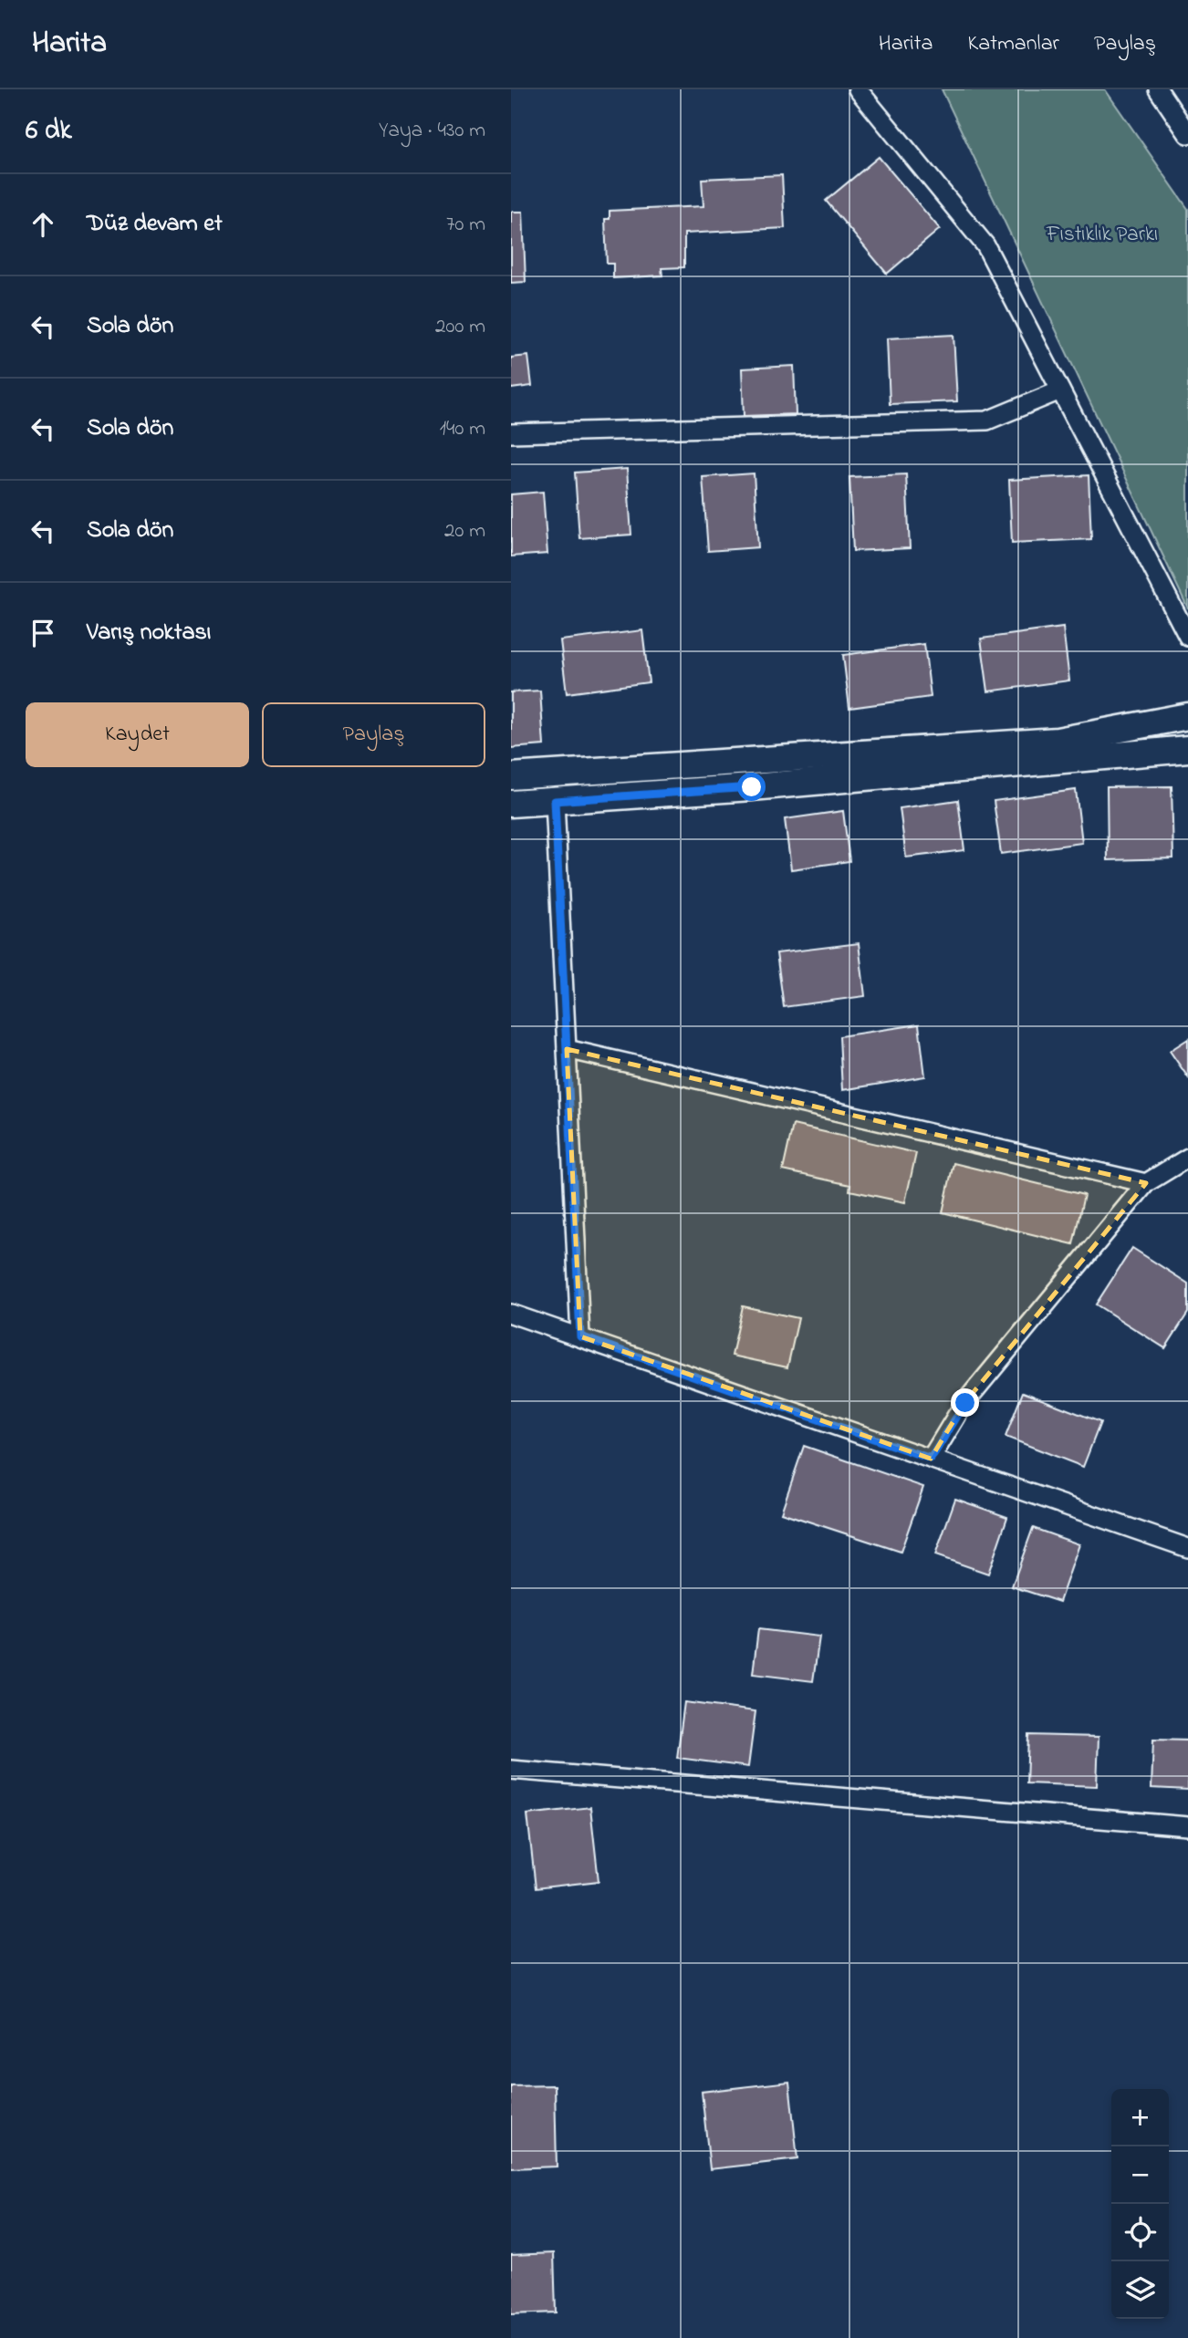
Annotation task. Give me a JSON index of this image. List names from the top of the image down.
{
  "parks": ["Fıstıklık Parkı"],
  "page": {
    "header": "Harita",
    "nav": ["Harita", "Katmanlar", "Paylaş"],
    "heading": ["6 dk", "Yaya · 430 m"],
    "list": [
      ["Düz devam et", "70 m"],
      ["Sola dön", "200 m"],
      ["Sola dön", "140 m"],
      ["Sola dön", "20 m"],
      "Varış noktası"
    ],
    "buttons": ["Kaydet", "Paylaş"],
    "map_buttons": ["+", "−"]
  }
}
